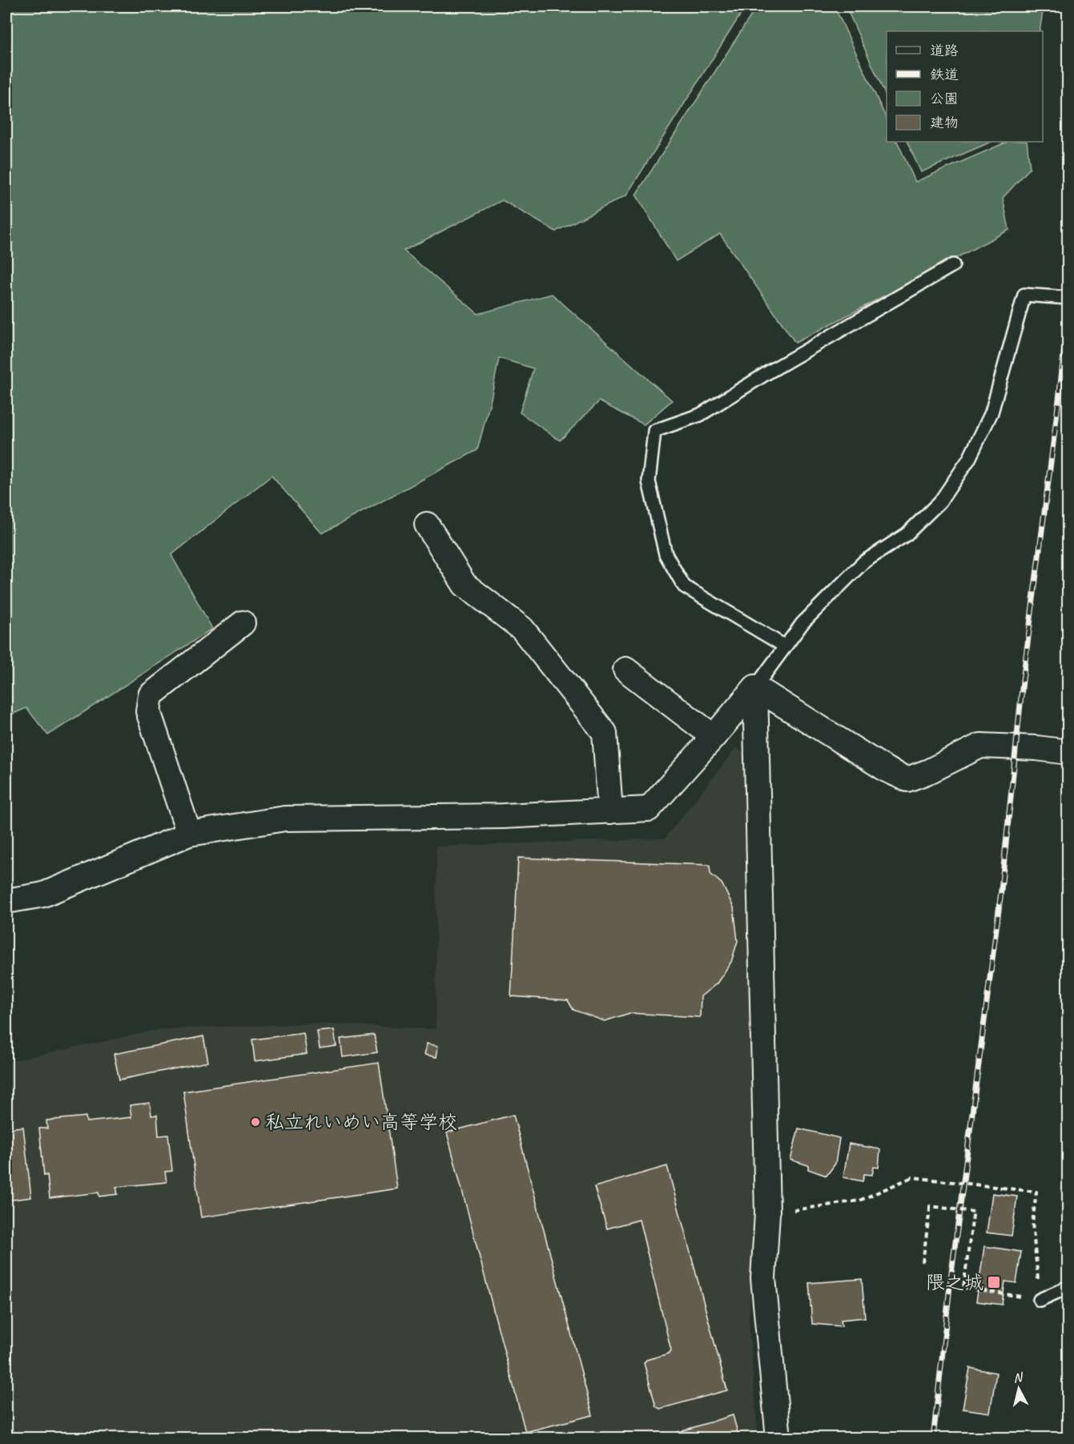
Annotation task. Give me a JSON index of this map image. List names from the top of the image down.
{
  "places": {
    "other": ["私立れいめい高等学校"],
    "transit": ["隈之城"]
  },
  "legend": [
    "道路",
    "鉄道",
    "公園",
    "建物"
  ],
  "north": "top"
}
